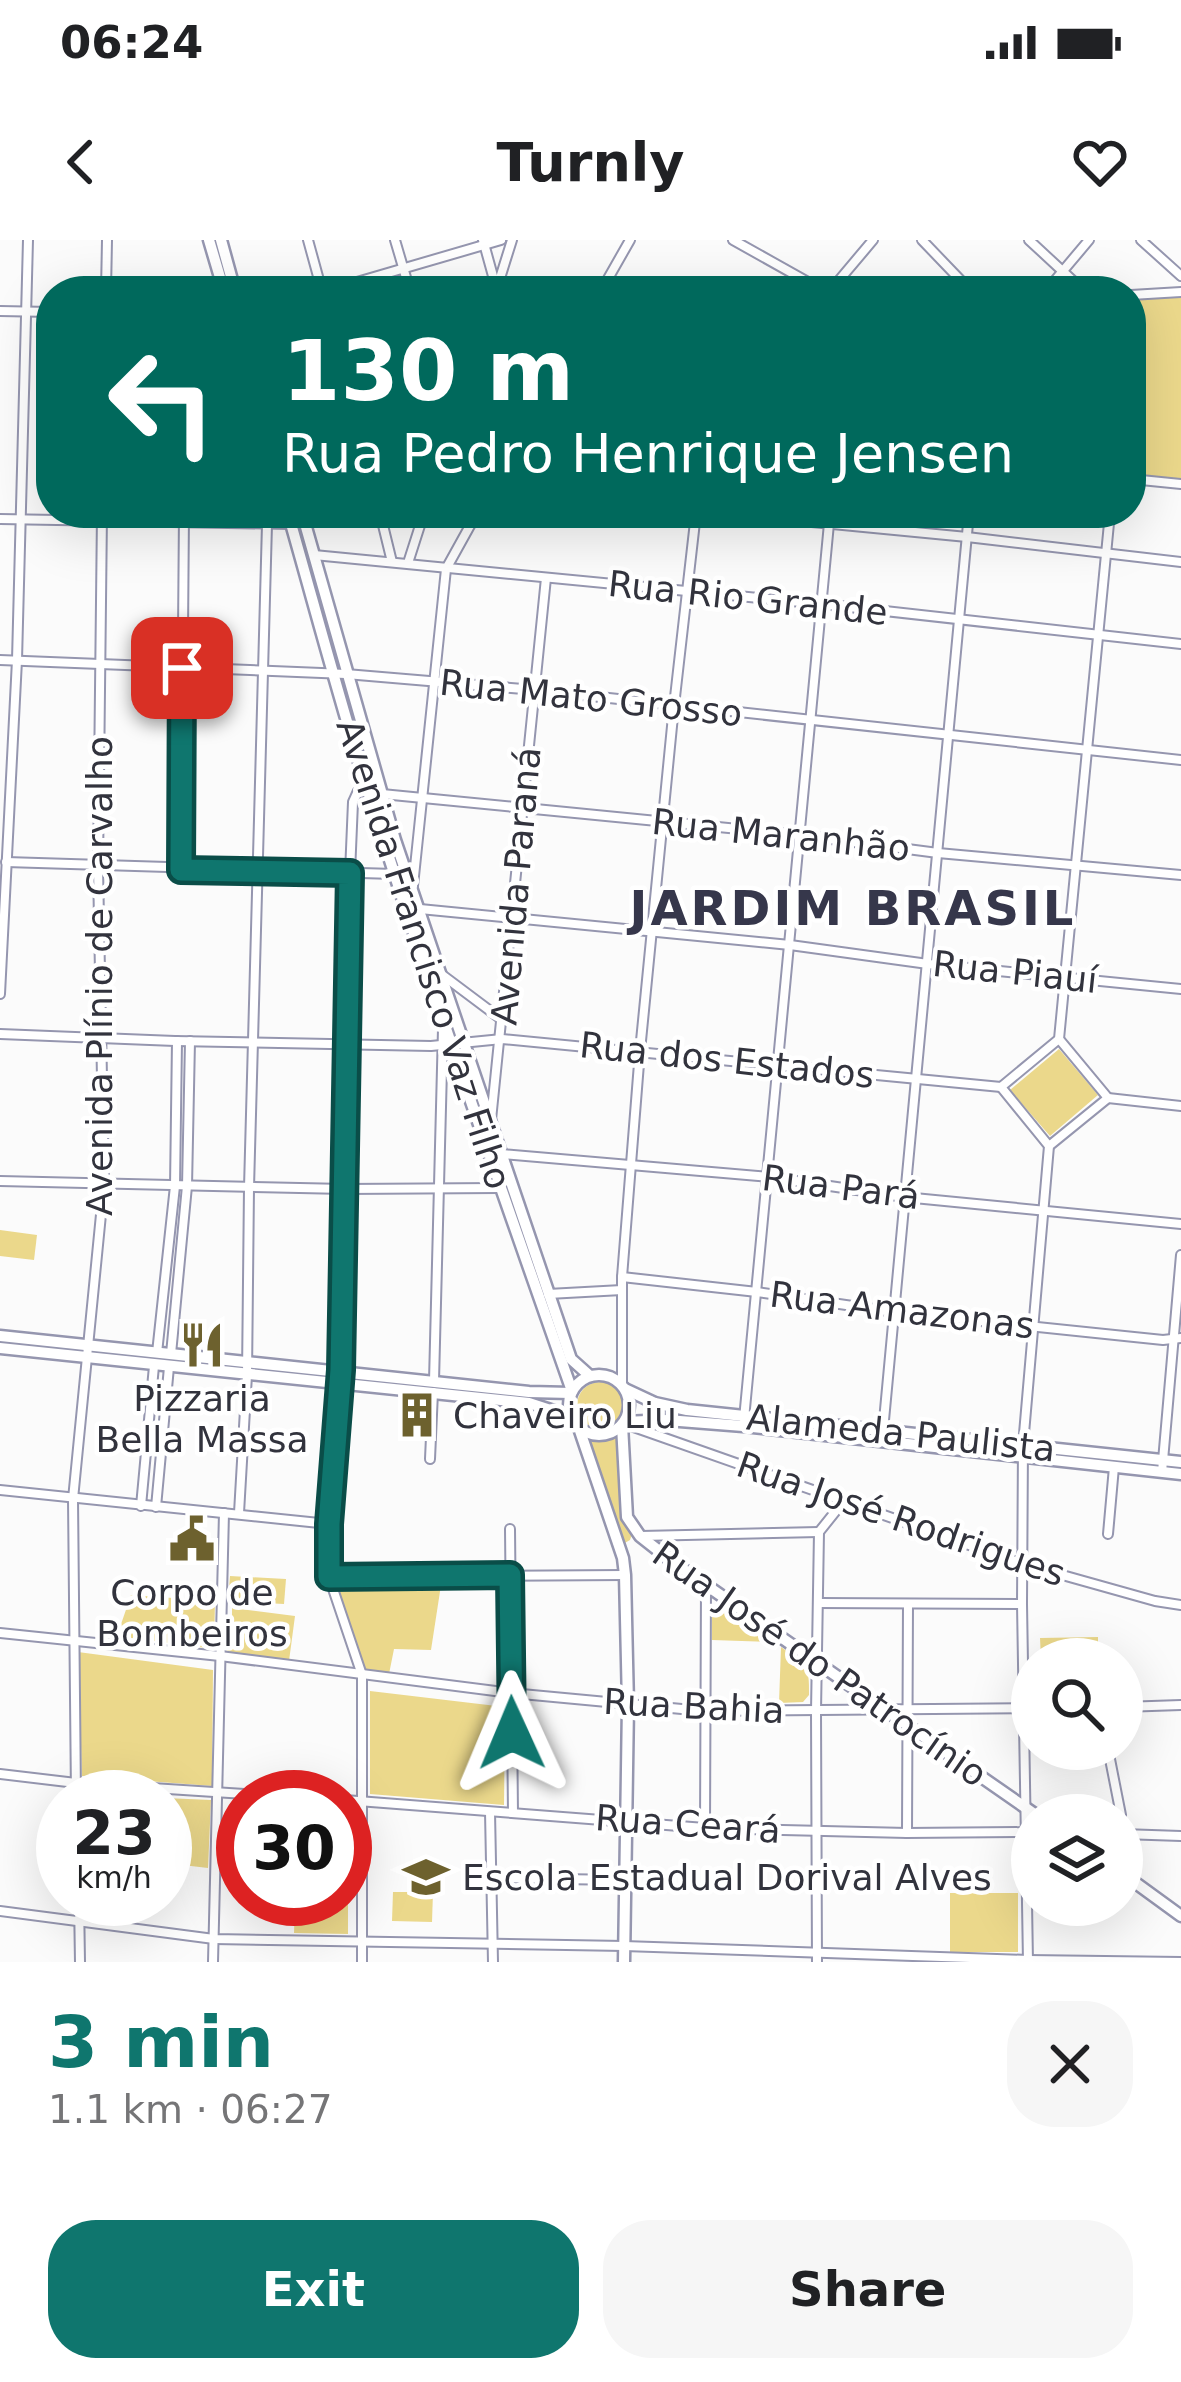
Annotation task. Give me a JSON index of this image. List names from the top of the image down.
{
  "streets": {
    "main road": ["Avenida Francisco Vaz Filho", "Alameda Paulista", "Rua José do Patrocínio"],
    "street": [
      "Rua Rio Grande",
      "Rua Mato Grosso",
      "Rua Maranhão",
      "Avenida Paraná",
      "Rua Piauí",
      "Avenida Plínio de Carvalho",
      "Rua dos Estados",
      "Rua Pará",
      "Rua Amazonas",
      "Rua José Rodrigues",
      "Rua Bahia",
      "Rua Ceará"
    ]
  },
  "crossings": [
    ["Rua Rio Grande", "Avenida Paraná"],
    ["Rua Rio Grande", "Avenida Francisco Vaz Filho"],
    ["Rua Mato Grosso", "Avenida Paraná"],
    ["Rua Mato Grosso", "Avenida Francisco Vaz Filho"],
    ["Rua Mato Grosso", "Avenida Plínio de Carvalho"],
    ["Rua Maranhão", "Avenida Paraná"],
    ["Rua Maranhão", "Avenida Francisco Vaz Filho"],
    ["Avenida Paraná", "Avenida Francisco Vaz Filho"],
    ["Avenida Paraná", "Rua Piauí"],
    ["Avenida Paraná", "Rua dos Estados"],
    ["Avenida Francisco Vaz Filho", "Rua Piauí"],
    ["Avenida Francisco Vaz Filho", "Rua dos Estados"],
    ["Avenida Francisco Vaz Filho", "Rua Pará"],
    ["Avenida Francisco Vaz Filho", "Alameda Paulista"],
    ["Avenida Francisco Vaz Filho", "Rua José Rodrigues"],
    ["Avenida Francisco Vaz Filho", "Rua José do Patrocínio"],
    ["Avenida Plínio de Carvalho", "Rua dos Estados"],
    ["Avenida Plínio de Carvalho", "Rua Bahia"],
    ["Alameda Paulista", "Rua José Rodrigues"],
    ["Alameda Paulista", "Rua José do Patrocínio"],
    ["Rua José Rodrigues", "Rua José do Patrocínio"],
    ["Rua José do Patrocínio", "Rua Bahia"]
  ],
  "districts": ["JARDIM BRASIL"],
  "places": {
    "restaurant": ["Pizzaria Bella Massa"],
    "building": ["Chaveiro Liu"],
    "public building": ["Corpo de Bombeiros"],
    "school or university": ["Escola Estadual Dorival Alves"]
  },
  "page": {
    "status": "06:24",
    "header": "Turnly",
    "turn": ["130 m", "Rua Pedro Henrique Jensen"],
    "speed": "23 km/h",
    "limit": "30",
    "heading": ["3 min", "1.1 km · 06:27"],
    "buttons": ["Exit", "Share"]
  }
}
